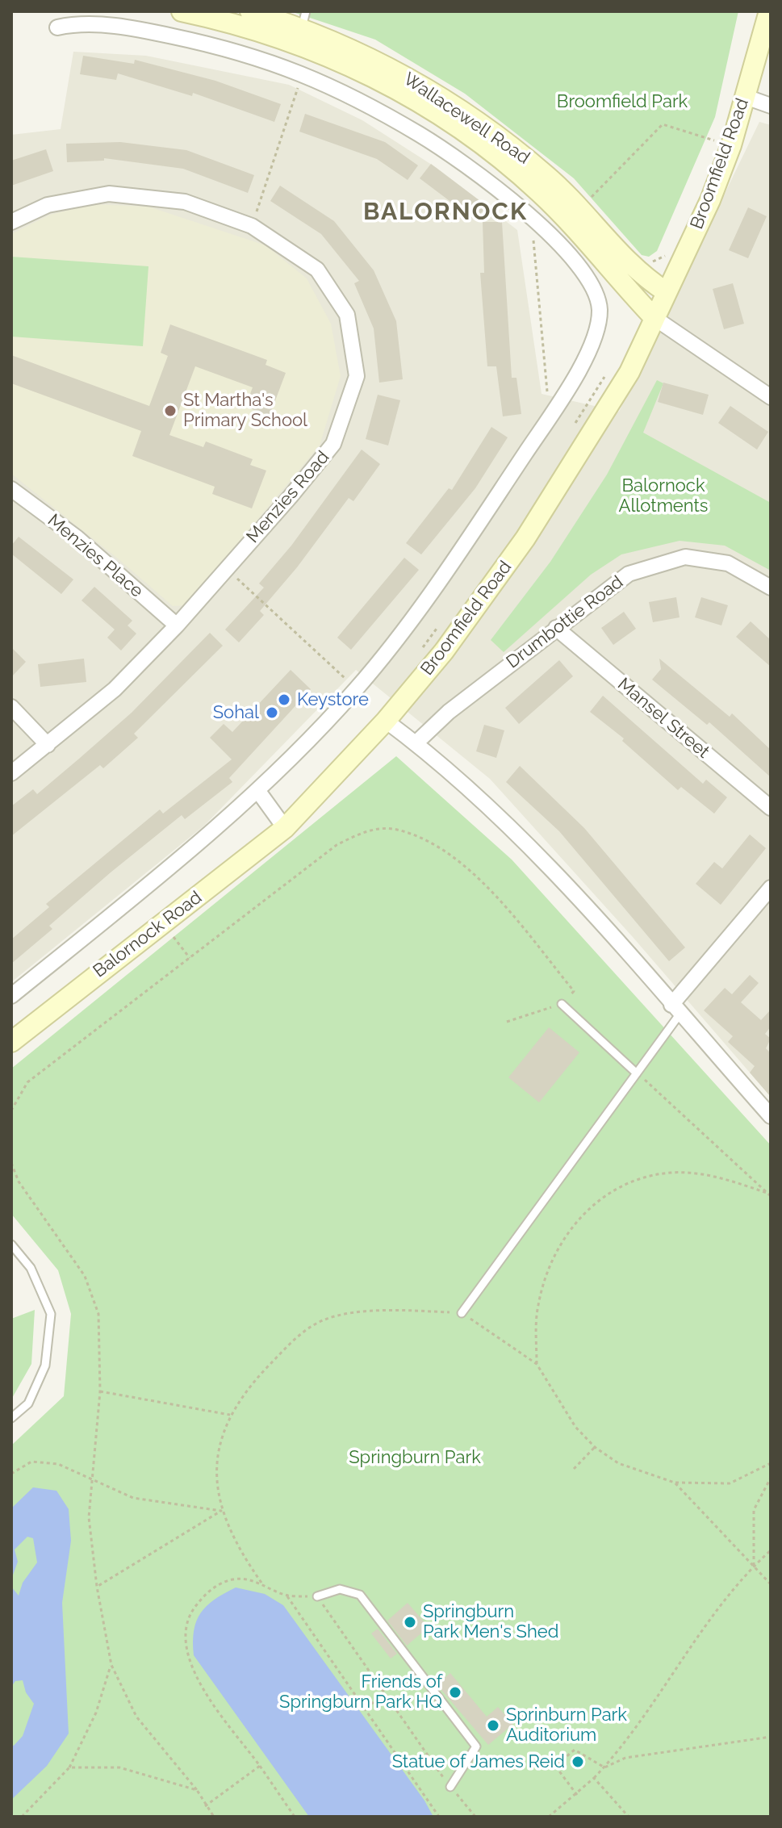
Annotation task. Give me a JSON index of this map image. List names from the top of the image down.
{
  "streets": {
    "street": [
      "Wallacewell Road",
      "Broomfield Road",
      "Menzies Road",
      "Menzies Place",
      "Drumbottie Road",
      "Mansel Street",
      "Balornock Road"
    ]
  },
  "crossings": [
    ["Wallacewell Road", "Broomfield Road"],
    ["Broomfield Road", "Balornock Road"],
    ["Menzies Road", "Menzies Place"],
    ["Drumbottie Road", "Mansel Street"]
  ],
  "districts": ["BALORNOCK"],
  "parks": ["Broomfield Park", "Balornock Allotments", "Springburn Park"],
  "places": [
    "St Martha's Primary School",
    "Keystore",
    "Sohal",
    "Springburn Park Men's Shed",
    "Friends of Springburn Park HQ",
    "Sprinburn Park Auditorium",
    "Statue of James Reid"
  ]
}
